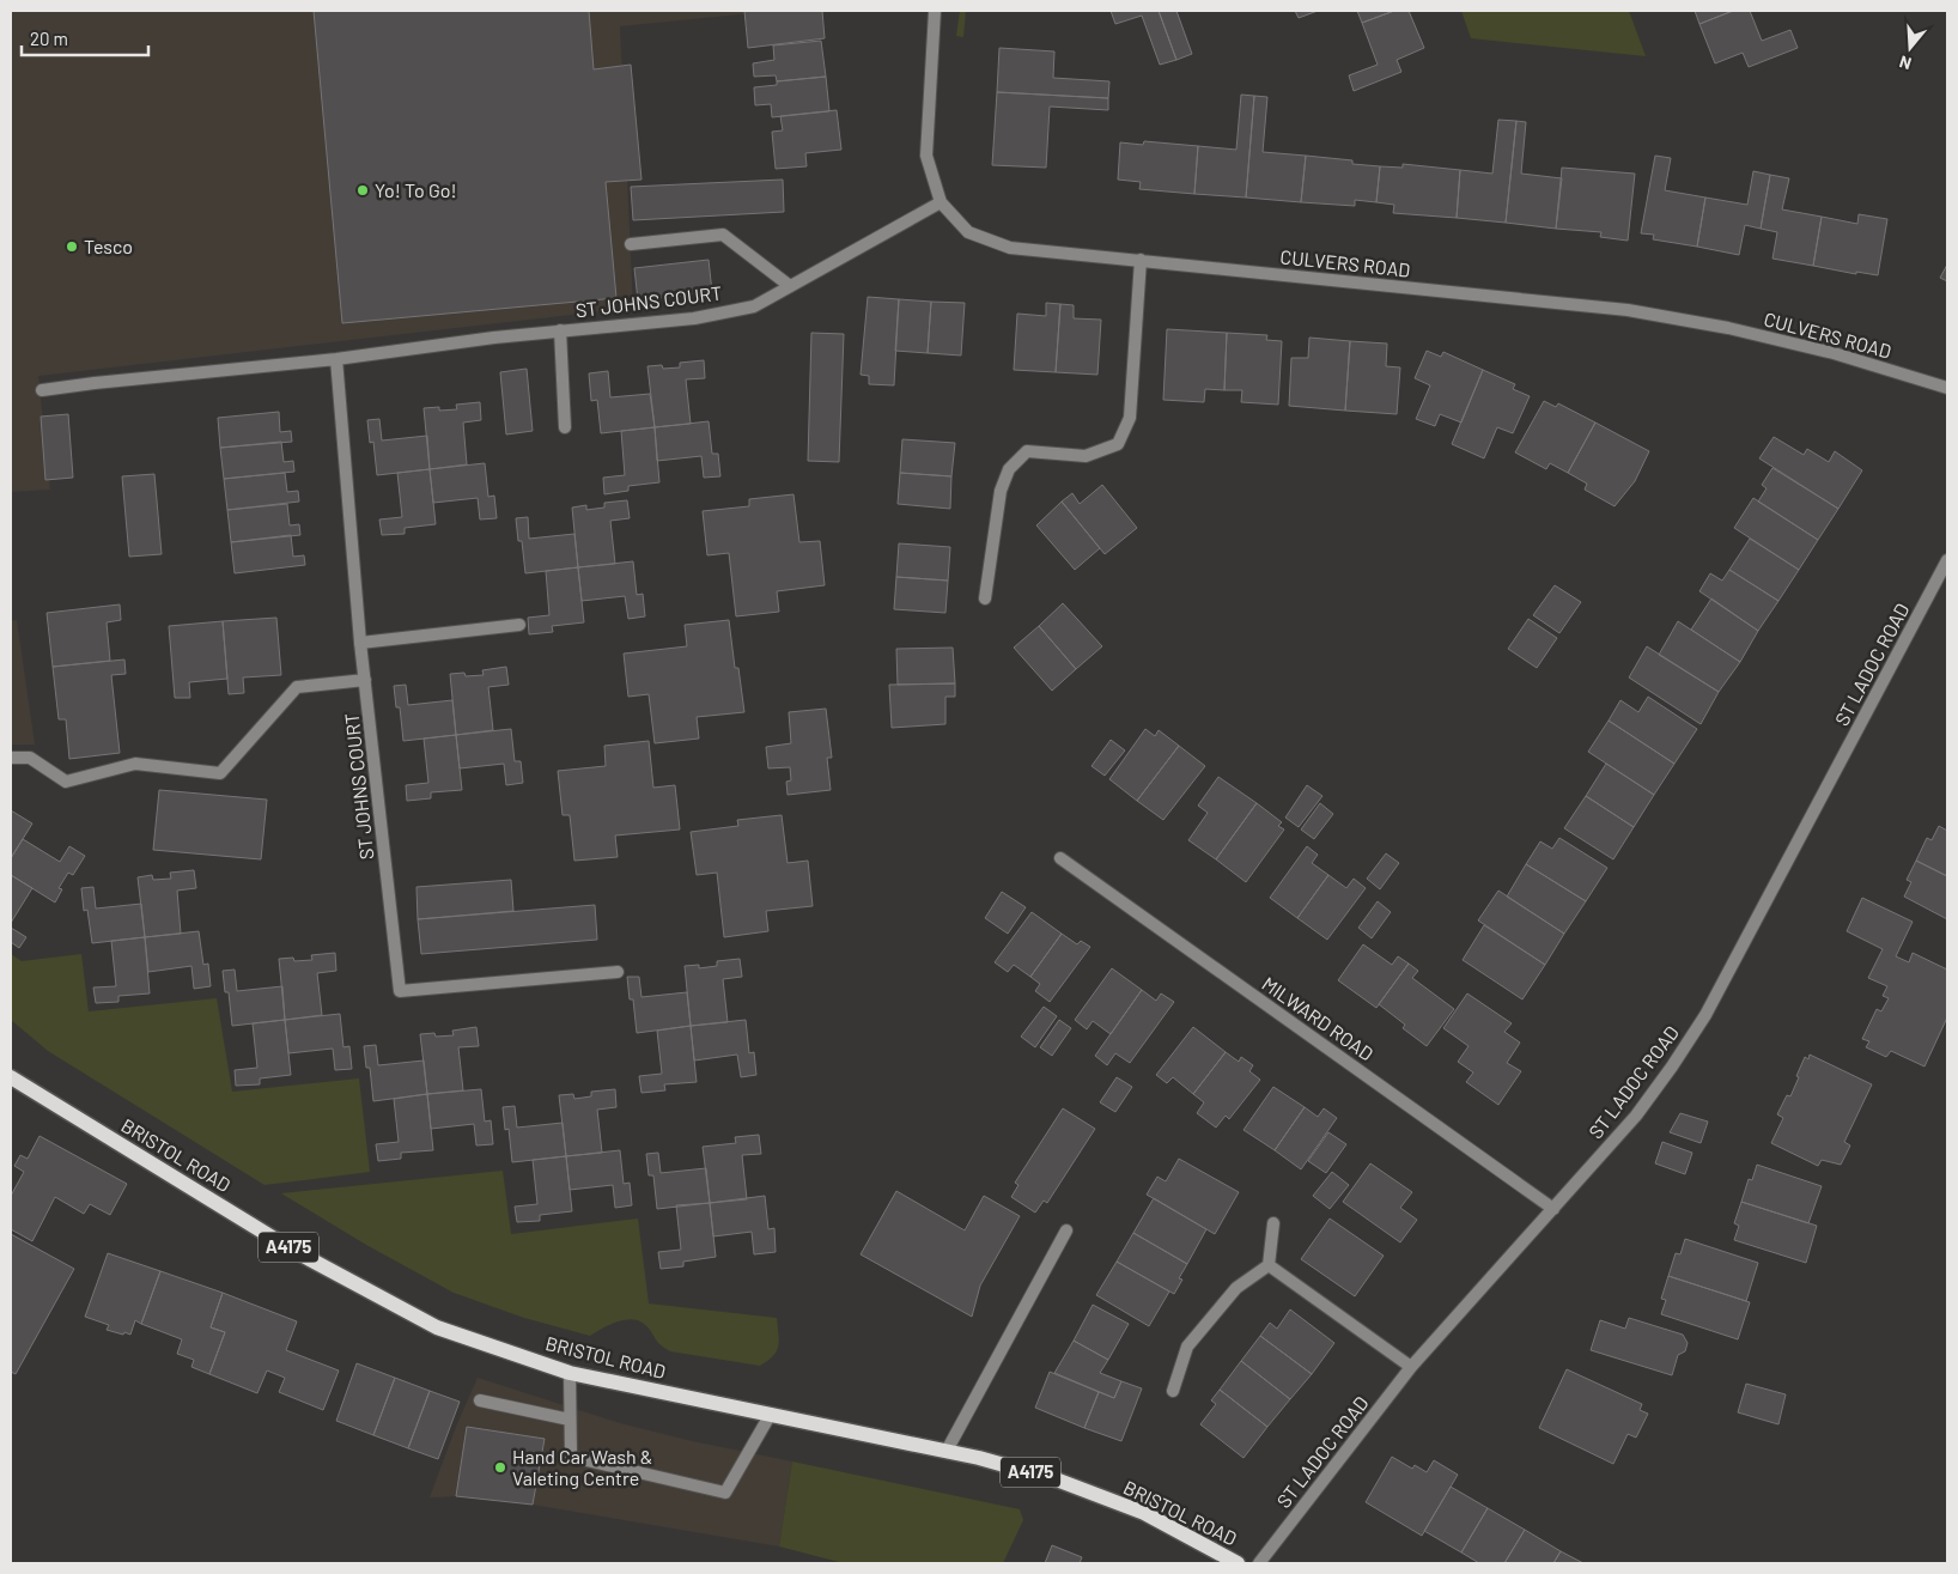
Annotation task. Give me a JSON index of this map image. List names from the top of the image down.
{
  "streets": {
    "main road": ["BRISTOL ROAD", "A4175"],
    "street": [
      "CULVERS ROAD",
      "ST JOHNS COURT",
      "ST LADOC ROAD",
      "MILWARD ROAD"
    ]
  },
  "crossings": [
    ["CULVERS ROAD", "ST JOHNS COURT"],
    ["ST LADOC ROAD", "MILWARD ROAD"]
  ],
  "places": ["Yo! To Go!", "Tesco", "Hand Car Wash & Valeting Centre"],
  "scale_bar": "20 m",
  "north": "bottom"
}
